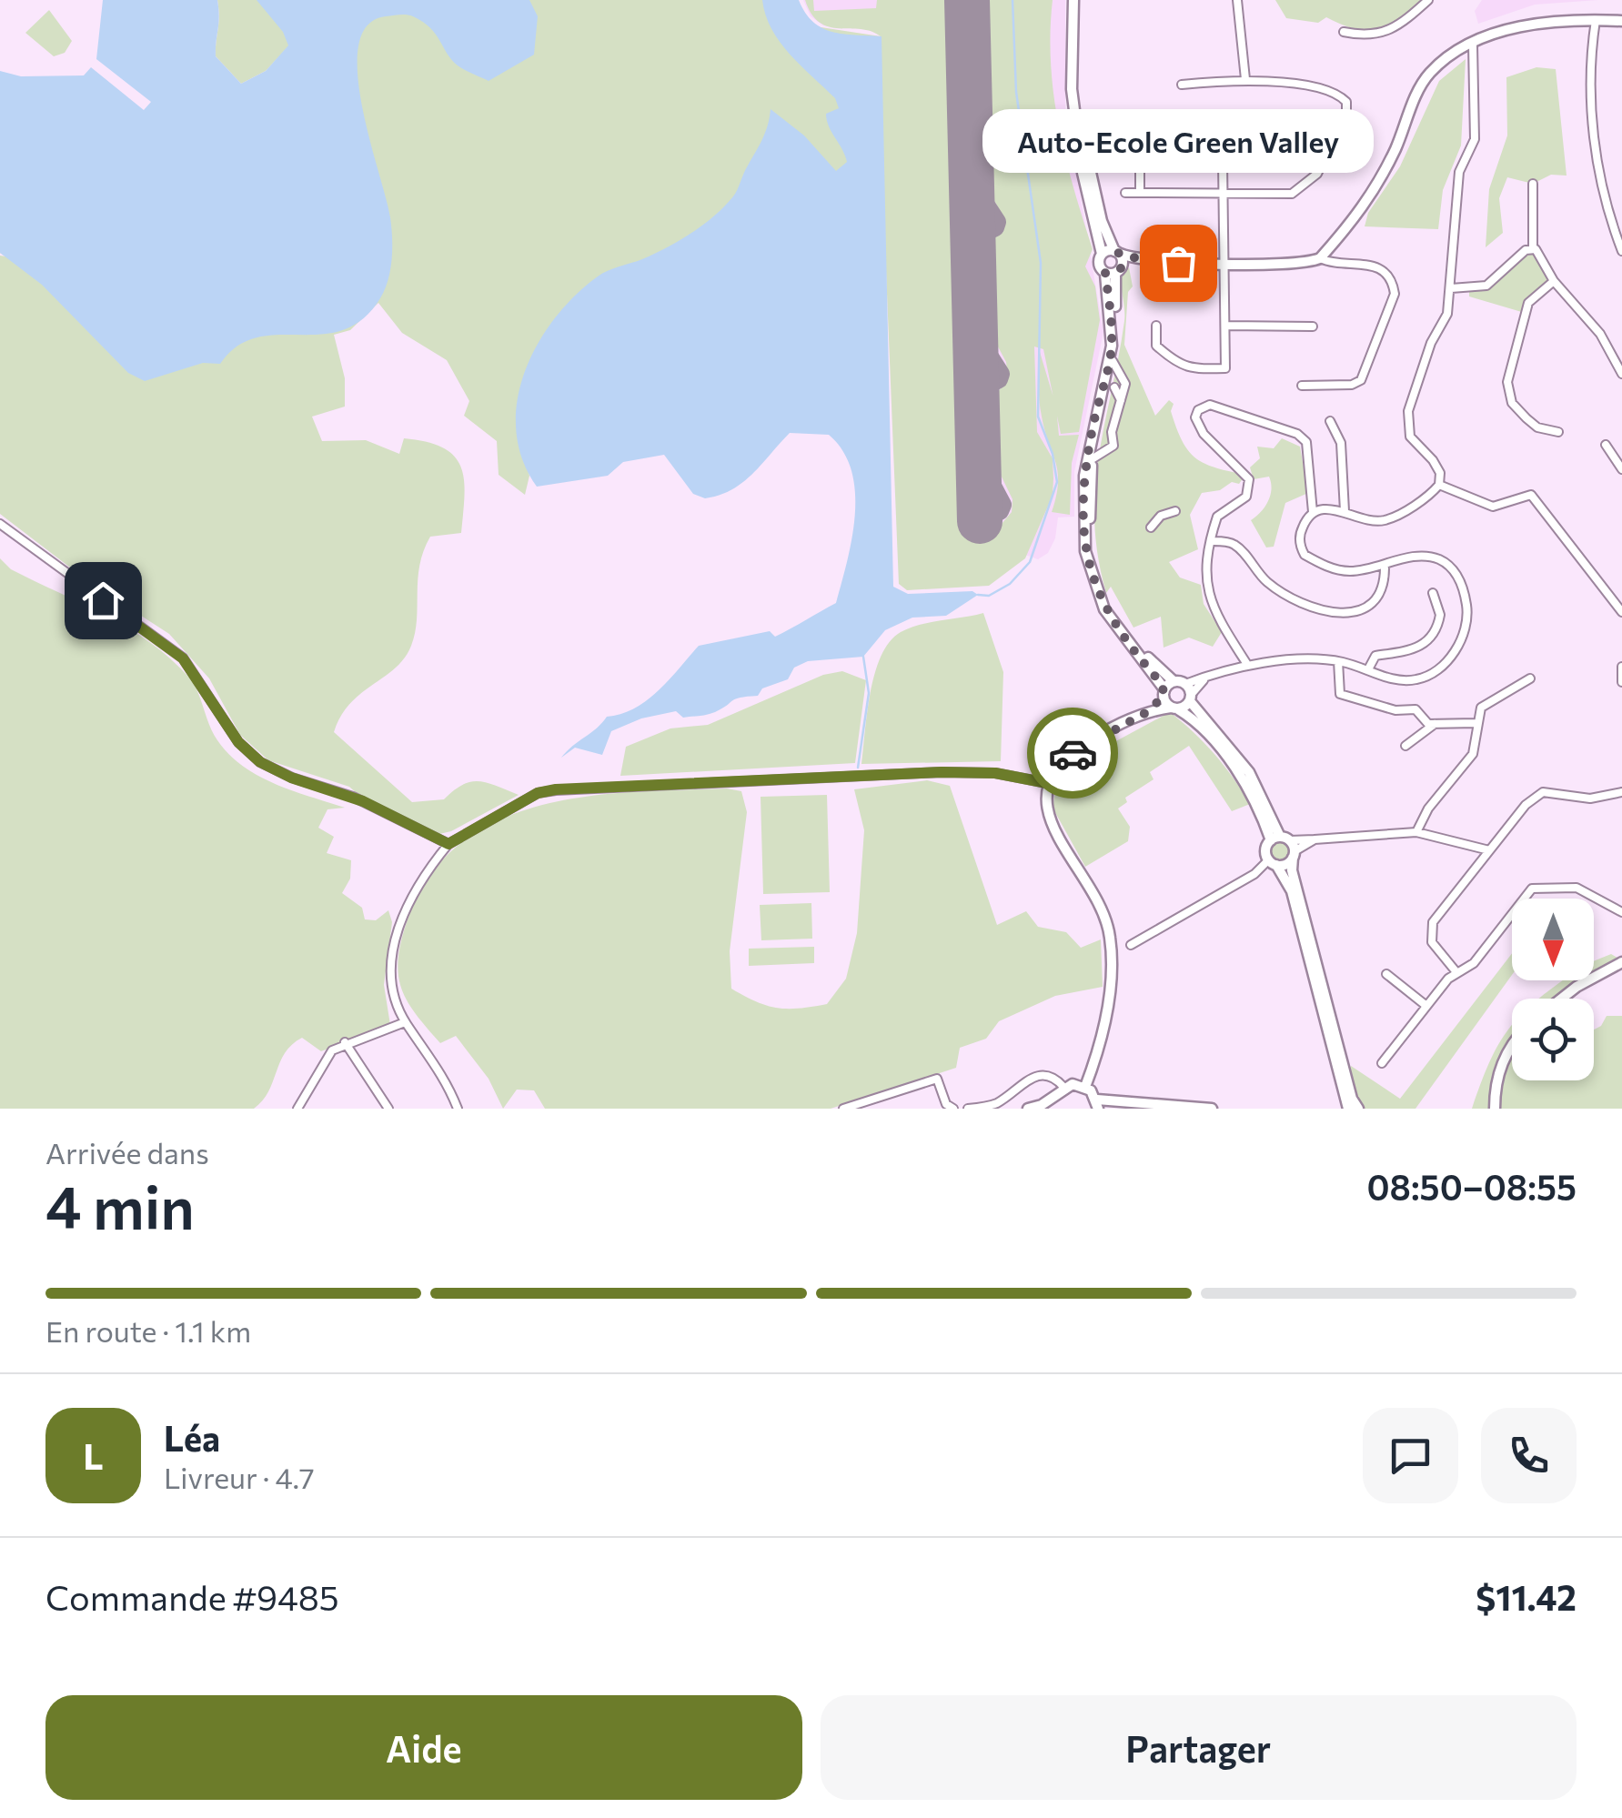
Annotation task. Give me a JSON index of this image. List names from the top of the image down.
{
  "places": ["Auto-Ecole Green Valley"],
  "north": "bottom",
  "page": {
    "bubble": "Auto-Ecole Green Valley",
    "heading": ["4 min", "Arrivée dans", "08:50–08:55"],
    "panel": [
      "Léa",
      "Livreur · 4.7",
      "Commande #9485",
      "$11.42"
    ],
    "bar": "En route · 1.1 km",
    "round": "L",
    "buttons": ["Aide", "Partager"]
  }
}
